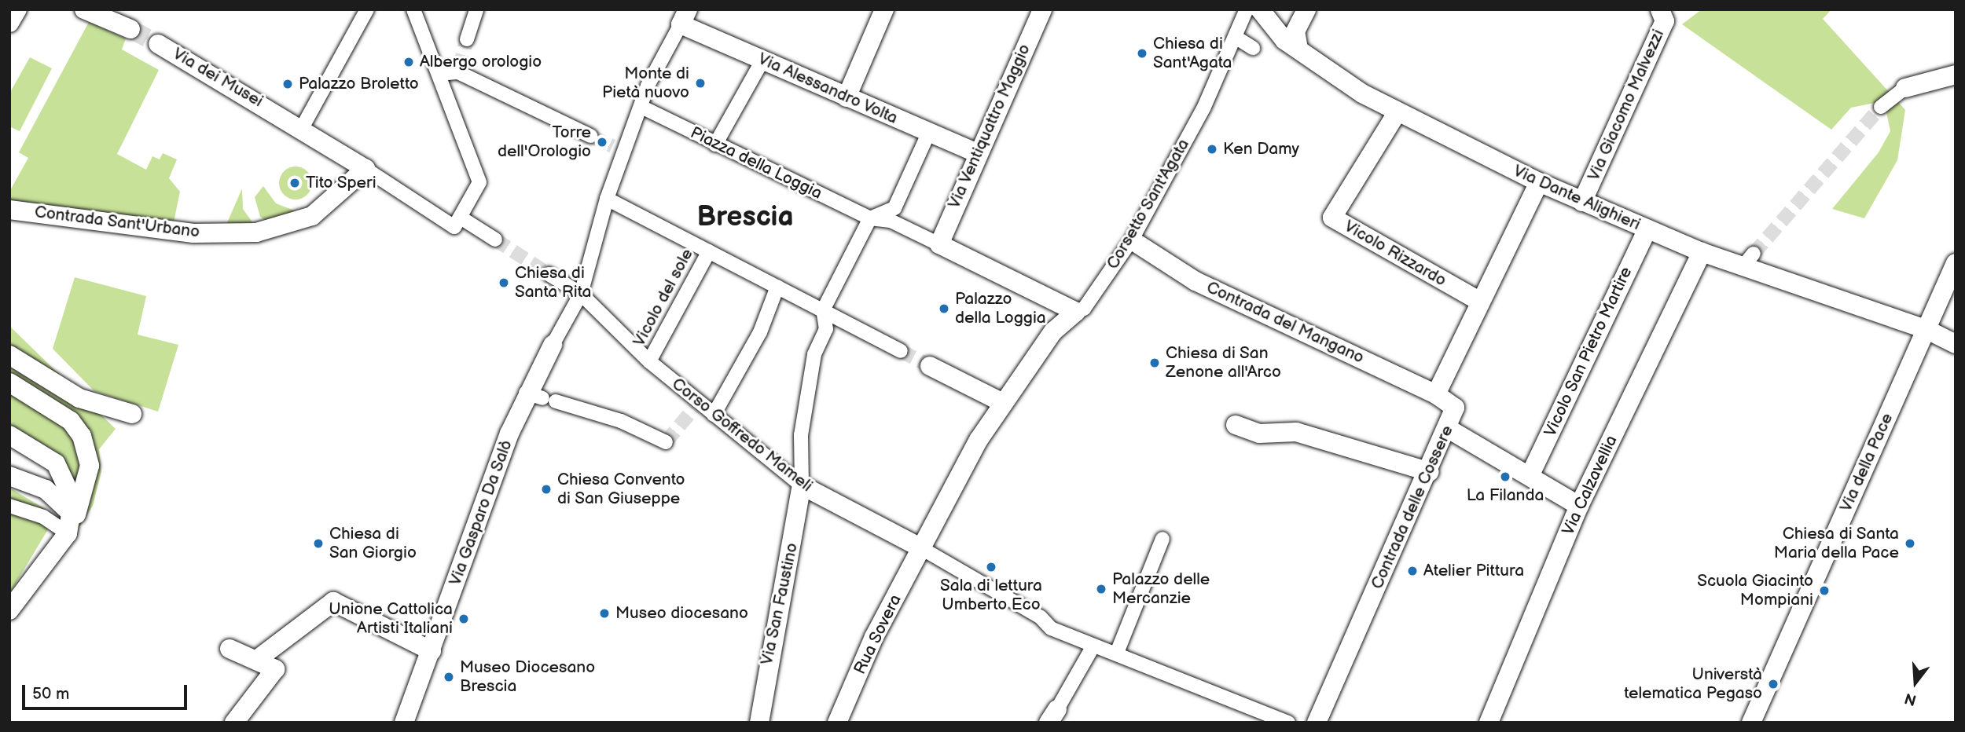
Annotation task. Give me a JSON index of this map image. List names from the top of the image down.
{
  "streets": {
    "street": [
      "Via dei Musei",
      "Via Alessandro Volta",
      "Via Giacomo Malvezzi",
      "Via Ventiquattro Maggio",
      "Piazza della Loggia",
      "Via Dante Alighieri",
      "Corsetto Sant'Agata",
      "Contrada Sant'Urbano",
      "Vicolo Rizzardo",
      "Vicolo del sole",
      "Contrada del Mangano",
      "Vicolo San Pietro Martire",
      "Corso Goffredo Mameli",
      "Via della Pace",
      "Via Calzavellia",
      "Contrada delle Cossere",
      "Via Gasparo Da Salò",
      "Via San Faustino",
      "Rua Sovera"
    ]
  },
  "crossings": [
    ["Via dei Musei", "Contrada Sant'Urbano"],
    ["Via Alessandro Volta", "Via Ventiquattro Maggio"],
    ["Via Giacomo Malvezzi", "Via Dante Alighieri"],
    ["Via Ventiquattro Maggio", "Piazza della Loggia"],
    ["Piazza della Loggia", "Corsetto Sant'Agata"],
    ["Via Dante Alighieri", "Vicolo Rizzardo"],
    ["Via Dante Alighieri", "Vicolo San Pietro Martire"],
    ["Via Dante Alighieri", "Via della Pace"],
    ["Via Dante Alighieri", "Via Calzavellia"],
    ["Corsetto Sant'Agata", "Contrada del Mangano"],
    ["Corsetto Sant'Agata", "Corso Goffredo Mameli"],
    ["Corsetto Sant'Agata", "Rua Sovera"],
    ["Vicolo del sole", "Corso Goffredo Mameli"],
    ["Contrada del Mangano", "Contrada delle Cossere"],
    ["Corso Goffredo Mameli", "Via Gasparo Da Salò"],
    ["Corso Goffredo Mameli", "Via San Faustino"],
    ["Corso Goffredo Mameli", "Rua Sovera"]
  ],
  "districts": ["Brescia"],
  "places": [
    "Chiesa di Sant'Agata",
    "Albergo orologio",
    "Monte di Pietà nuovo",
    "Palazzo Broletto",
    "Torre dell'Orologio",
    "Ken Damy",
    "Tito Speri",
    "Chiesa di Santa Rita",
    "Palazzo della Loggia",
    "Chiesa di San Zenone all'Arco",
    "La Filanda",
    "Chiesa Convento di San Giuseppe",
    "Chiesa di San Giorgio",
    "Chiesa di Santa Maria della Pace",
    "Sala di lettura Umberto Eco",
    "Atelier Pittura",
    "Palazzo delle Mercanzie",
    "Scuola Giacinto Mompiani",
    "Museo diocesano",
    "Unione Cattolica Artisti Italiani",
    "Museo Diocesano Brescia",
    "Universtà telematica Pegaso"
  ],
  "scale_bar": "50 m",
  "north": "bottom"
}
